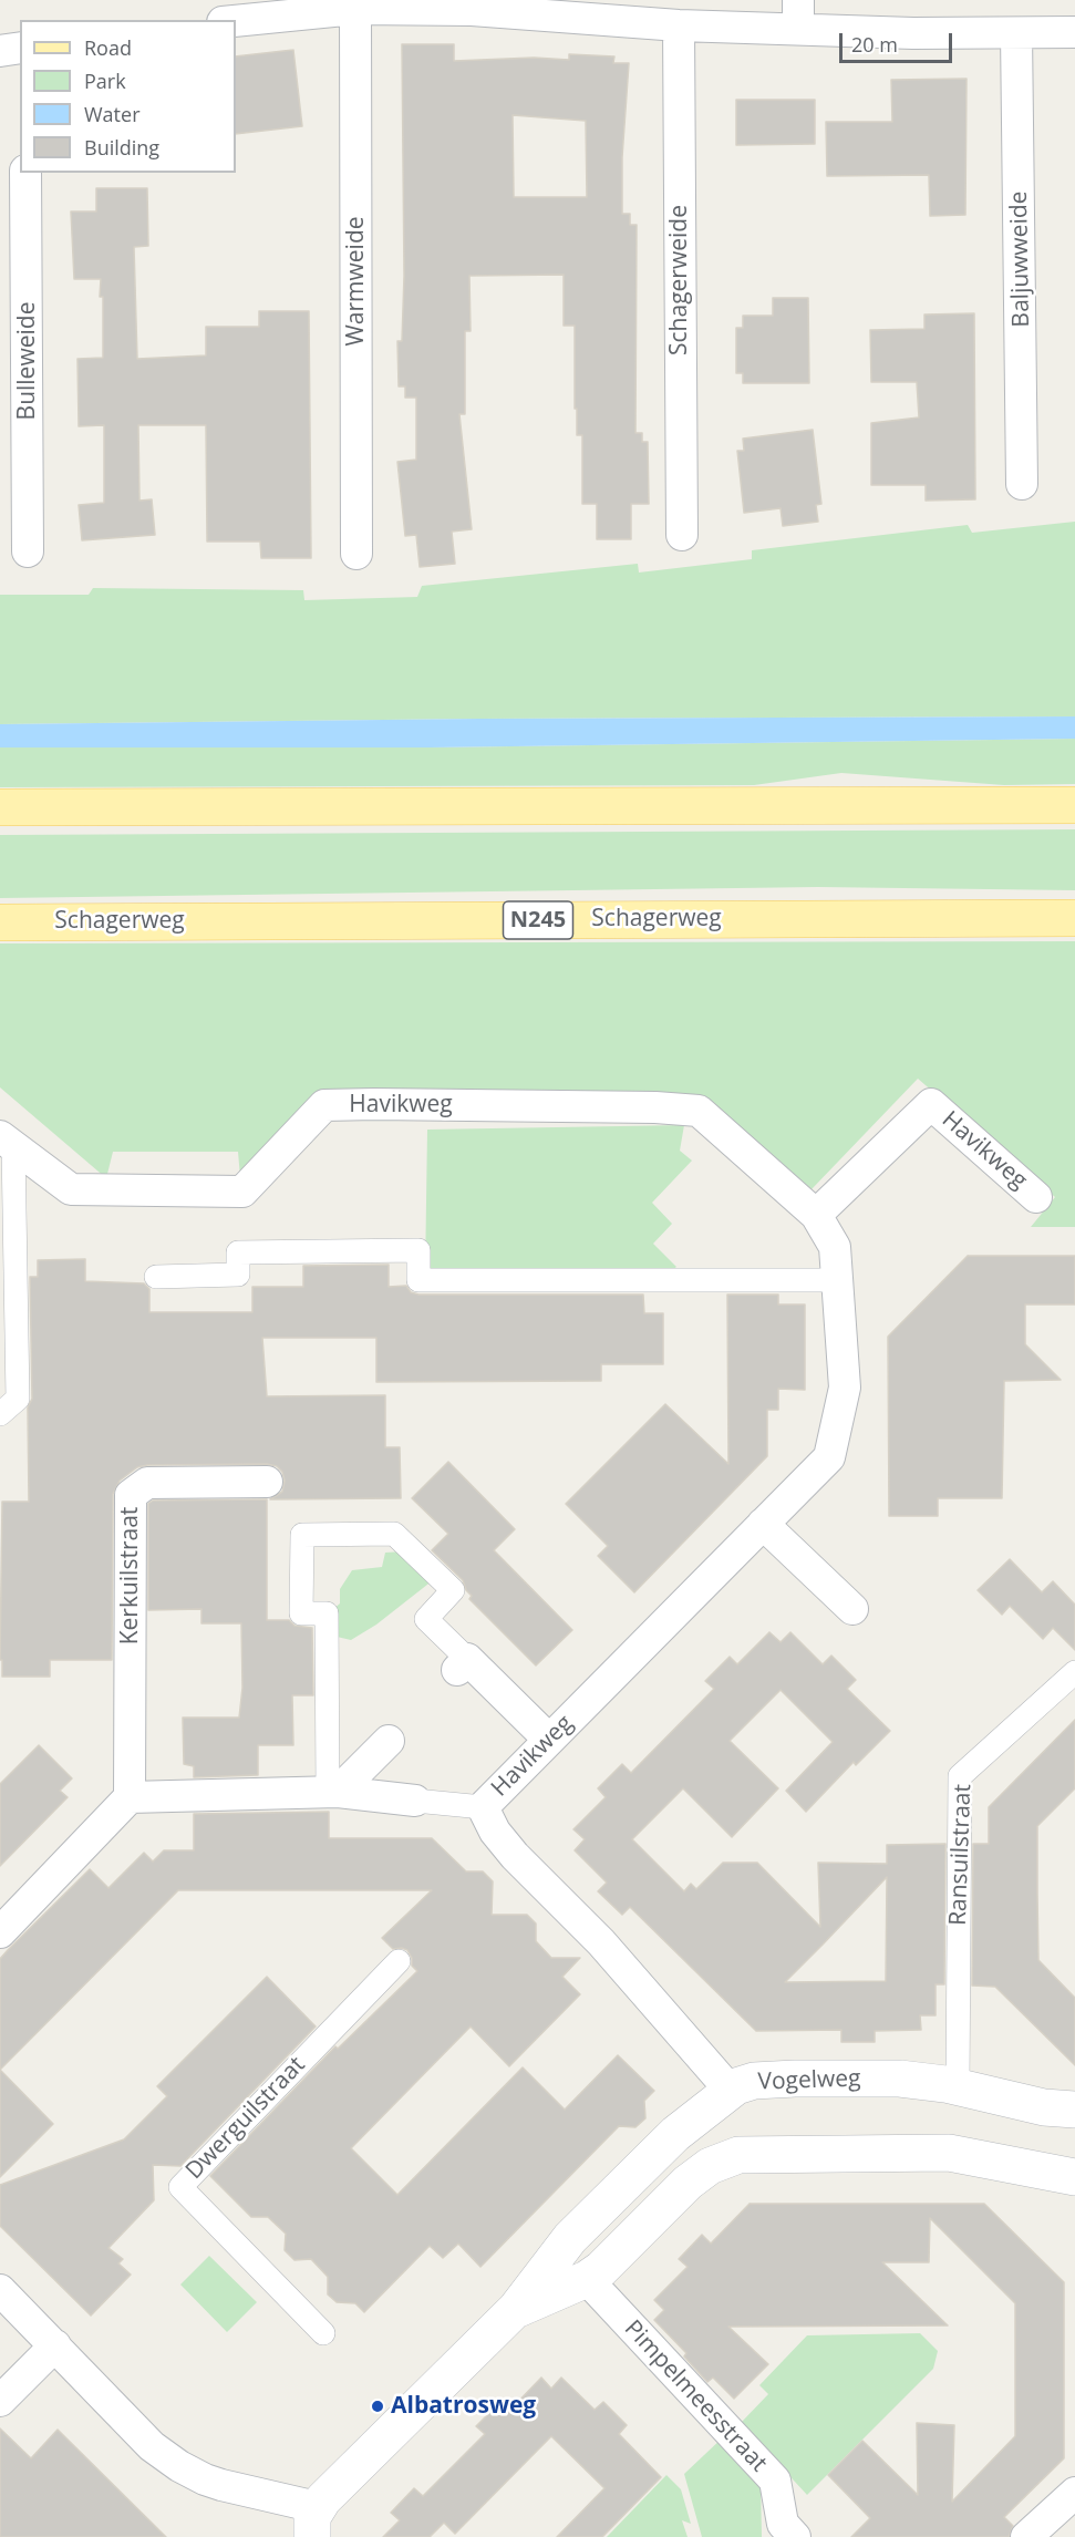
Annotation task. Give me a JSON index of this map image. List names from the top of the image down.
{
  "streets": {
    "main road": ["Schagerweg", "N245"],
    "street": [
      "Baljuwweide",
      "Schagerweide",
      "Warmweide",
      "Bulleweide",
      "Havikweg",
      "Kerkuilstraat",
      "Ransuilstraat",
      "Vogelweg",
      "Dwerguilstraat",
      "Pimpelmeesstraat"
    ]
  },
  "crossings": [
    ["Havikweg", "Vogelweg"],
    ["Ransuilstraat", "Vogelweg"],
    ["Vogelweg", "Pimpelmeesstraat"]
  ],
  "places": ["Albatrosweg"],
  "legend": [
    "Road",
    "Park",
    "Water",
    "Building"
  ],
  "scale_bar": "20 m"
}
